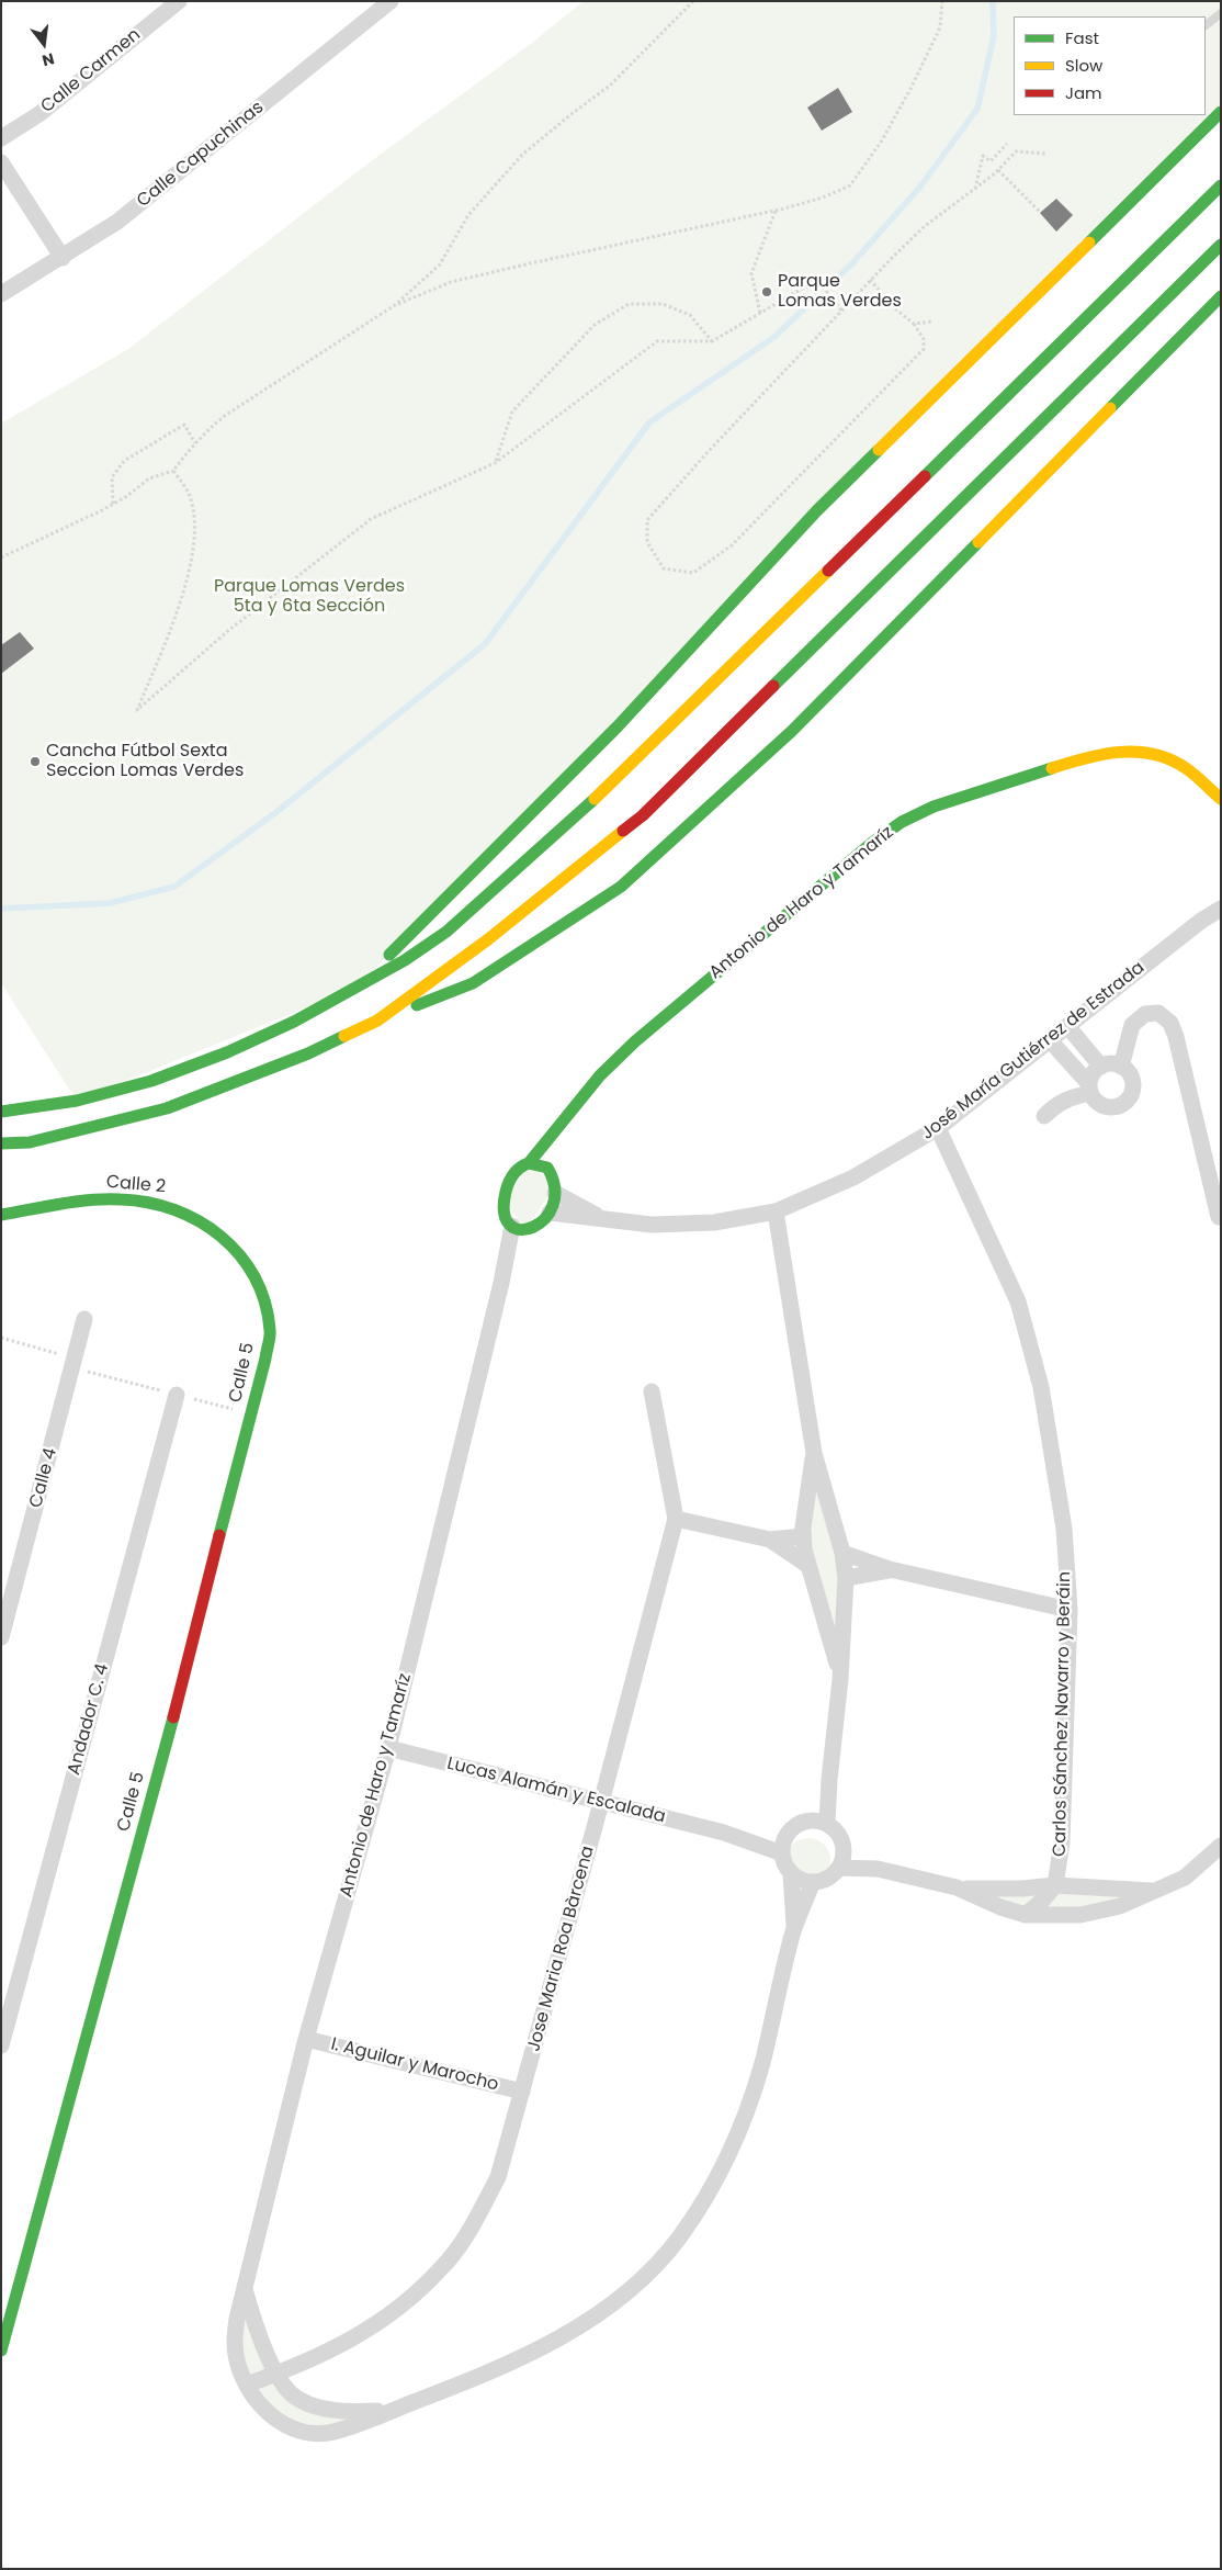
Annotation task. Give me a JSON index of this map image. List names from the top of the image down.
{
  "streets": {
    "main road": ["Antonio de Haro y Tamaríz", "Calle 2", "Calle 5"],
    "street": [
      "Calle Carmen",
      "Calle Capuchinas",
      "José María Gutiérrez de Estrada",
      "Calle 4",
      "Carlos Sánchez Navarro y Beráin",
      "Andador C. 4",
      "Lucas Alamán y Escalada",
      "Jose Maria Roa Bàrcena",
      "I. Aguilar y Marocho"
    ]
  },
  "crossings": [
    ["Antonio de Haro y Tamaríz", "José María Gutiérrez de Estrada"],
    ["Antonio de Haro y Tamaríz", "Lucas Alamán y Escalada"],
    ["Antonio de Haro y Tamaríz", "Jose Maria Roa Bàrcena"],
    ["Antonio de Haro y Tamaríz", "I. Aguilar y Marocho"],
    ["José María Gutiérrez de Estrada", "Carlos Sánchez Navarro y Beráin"],
    ["Calle 2", "Calle 5"],
    ["Lucas Alamán y Escalada", "Jose Maria Roa Bàrcena"],
    ["Jose Maria Roa Bàrcena", "I. Aguilar y Marocho"]
  ],
  "parks": ["Parque Lomas Verdes 5ta y 6ta Sección"],
  "places": ["Parque Lomas Verdes", "Cancha Fútbol Sexta Seccion Lomas Verdes"],
  "legend": ["Fast", "Slow", "Jam"],
  "north": "bottom"
}
